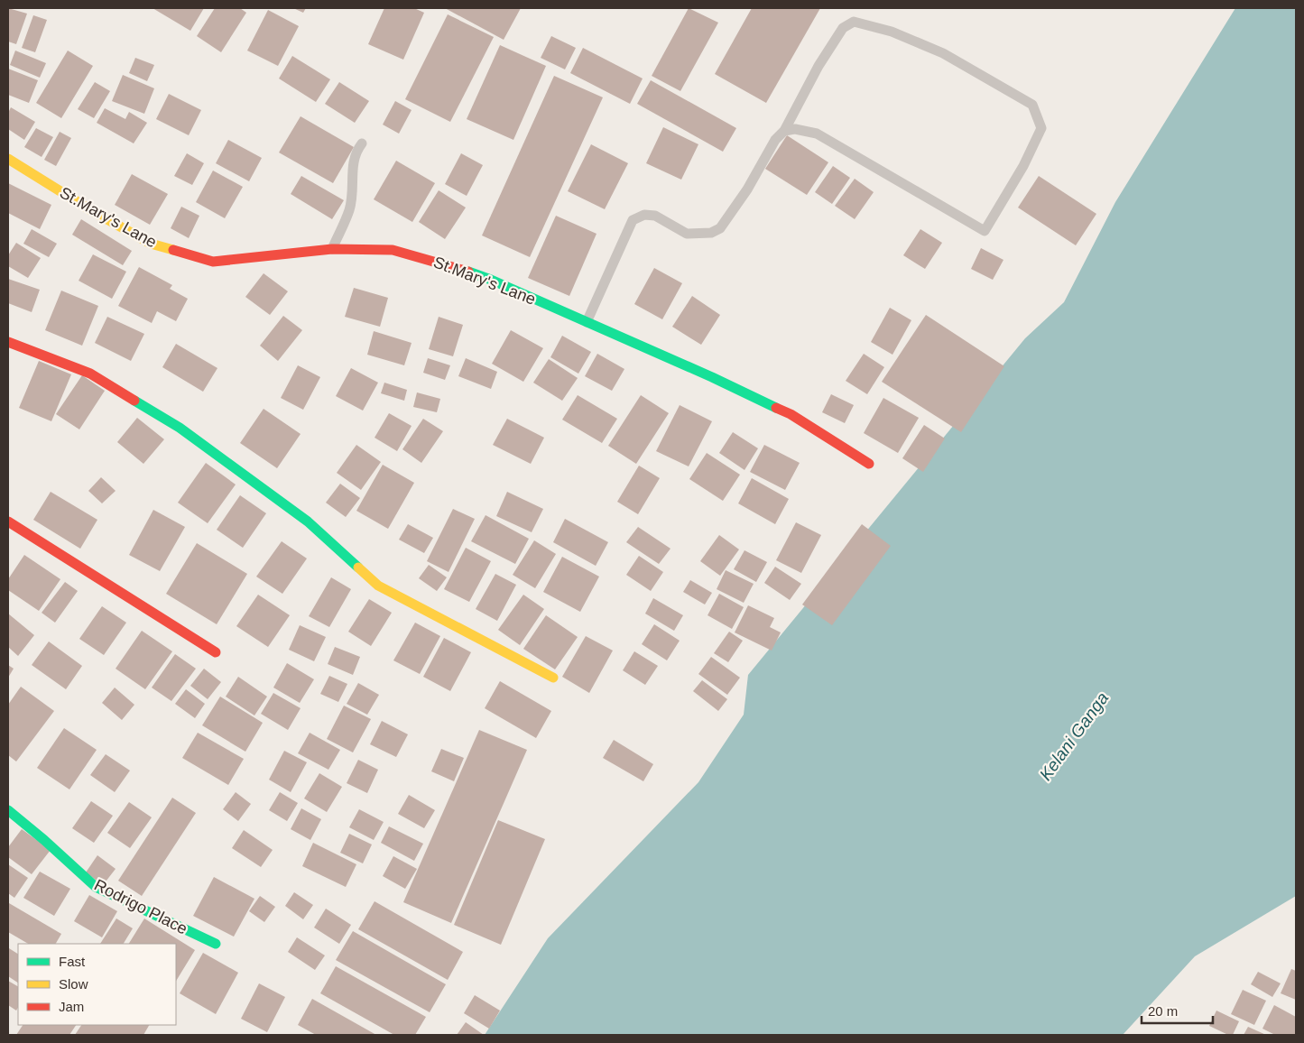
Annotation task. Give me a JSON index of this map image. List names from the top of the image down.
{
  "streets": {
    "street": ["St.Mary's Lane", "Rodrigo Place"]
  },
  "water": ["Kelani Ganga"],
  "legend": ["Fast", "Slow", "Jam"],
  "scale_bar": "20 m"
}
